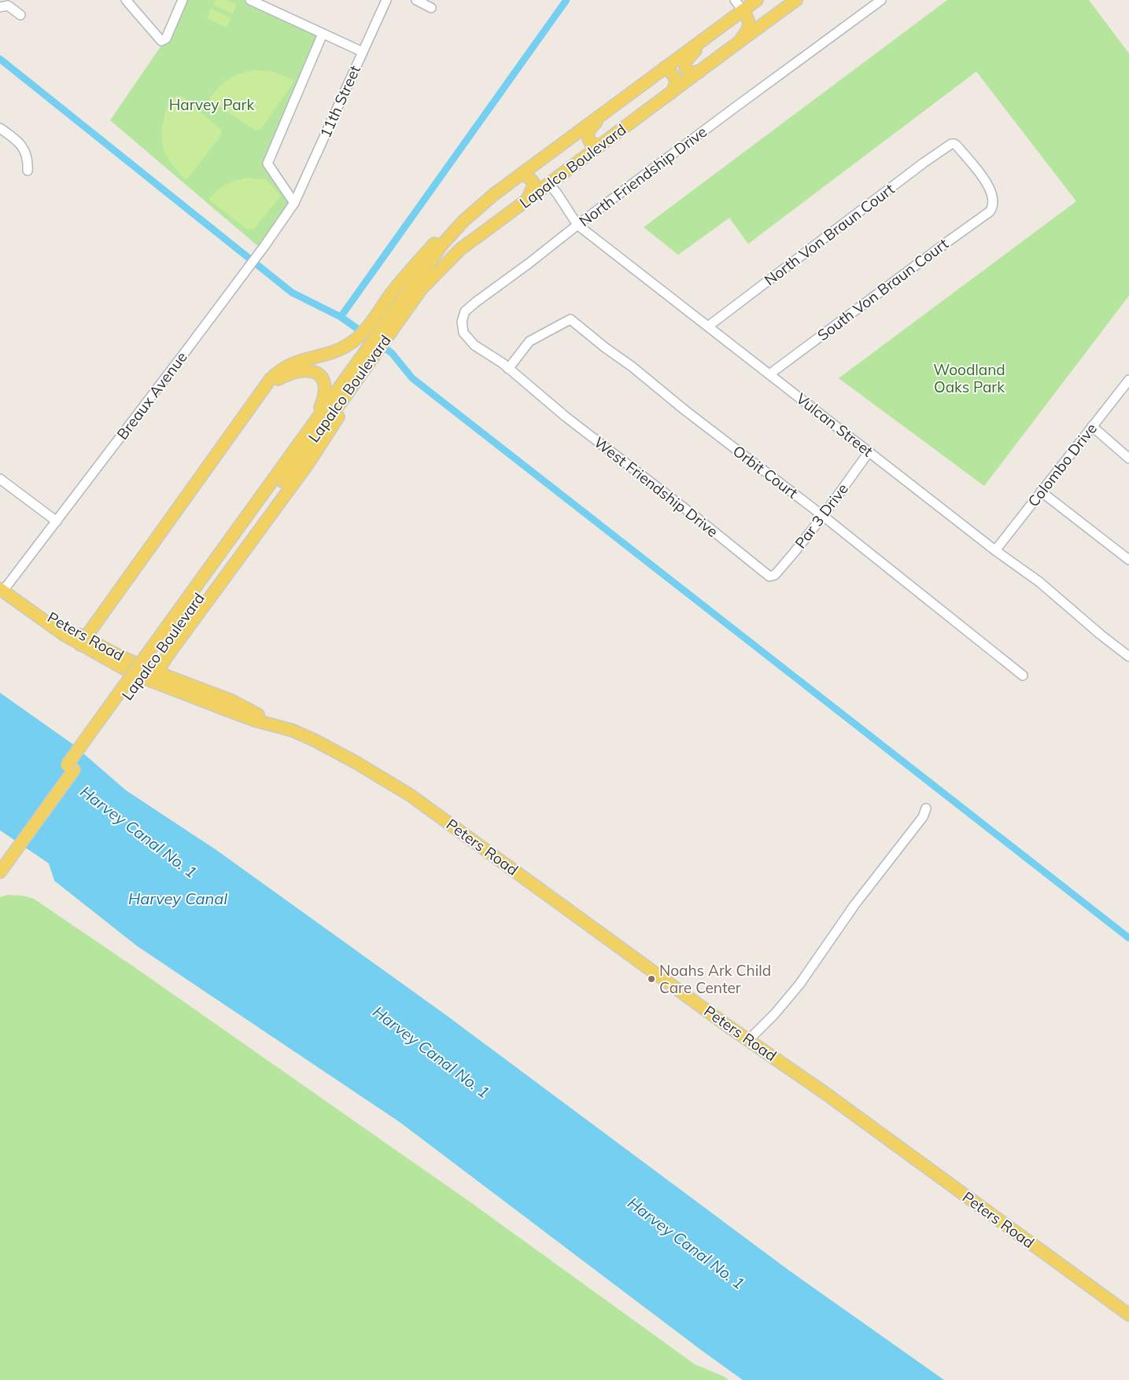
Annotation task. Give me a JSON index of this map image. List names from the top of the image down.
{
  "streets": {
    "main road": ["Lapalco Boulevard", "Peters Road"],
    "street": [
      "11th Street",
      "North Friendship Drive",
      "North Von Braun Court",
      "South Von Braun Court",
      "Breaux Avenue",
      "Vulcan Street",
      "Colombo Drive",
      "Orbit Court",
      "West Friendship Drive",
      "Par 3 Drive"
    ]
  },
  "crossings": [
    ["11th Street", "Breaux Avenue"],
    ["Lapalco Boulevard", "Vulcan Street"],
    ["North Friendship Drive", "Vulcan Street"],
    ["North Friendship Drive", "Orbit Court"],
    ["North Friendship Drive", "West Friendship Drive"],
    ["North Von Braun Court", "South Von Braun Court"],
    ["North Von Braun Court", "Vulcan Street"],
    ["South Von Braun Court", "Vulcan Street"],
    ["Breaux Avenue", "Peters Road"],
    ["Vulcan Street", "Colombo Drive"],
    ["Vulcan Street", "Par 3 Drive"],
    ["Orbit Court", "Par 3 Drive"],
    ["West Friendship Drive", "Par 3 Drive"]
  ],
  "water": ["Harvey Canal No. 1", "Harvey Canal"],
  "parks": ["Harvey Park", "Woodland Oaks Park"],
  "places": ["Noahs Ark Child Care Center"]
}
